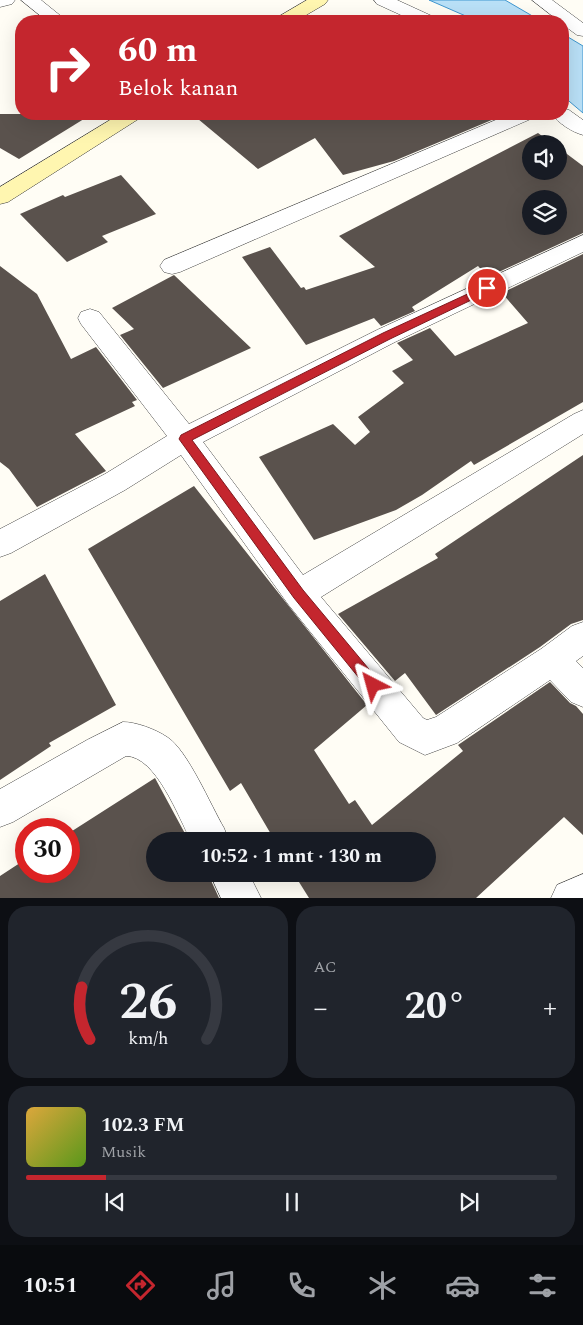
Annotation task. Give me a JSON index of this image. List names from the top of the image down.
{
  "page": {
    "turn": ["60 m", "Belok kanan"],
    "limit": "30",
    "trip": "10:52 · 1 mnt · 130 m",
    "tile": "AC",
    "heat": ["−", "20°", "+"],
    "song": ["102.3 FM", "Musik"],
    "tabs": "10:51",
    "gauge": ["26", "km/h"]
  }
}
